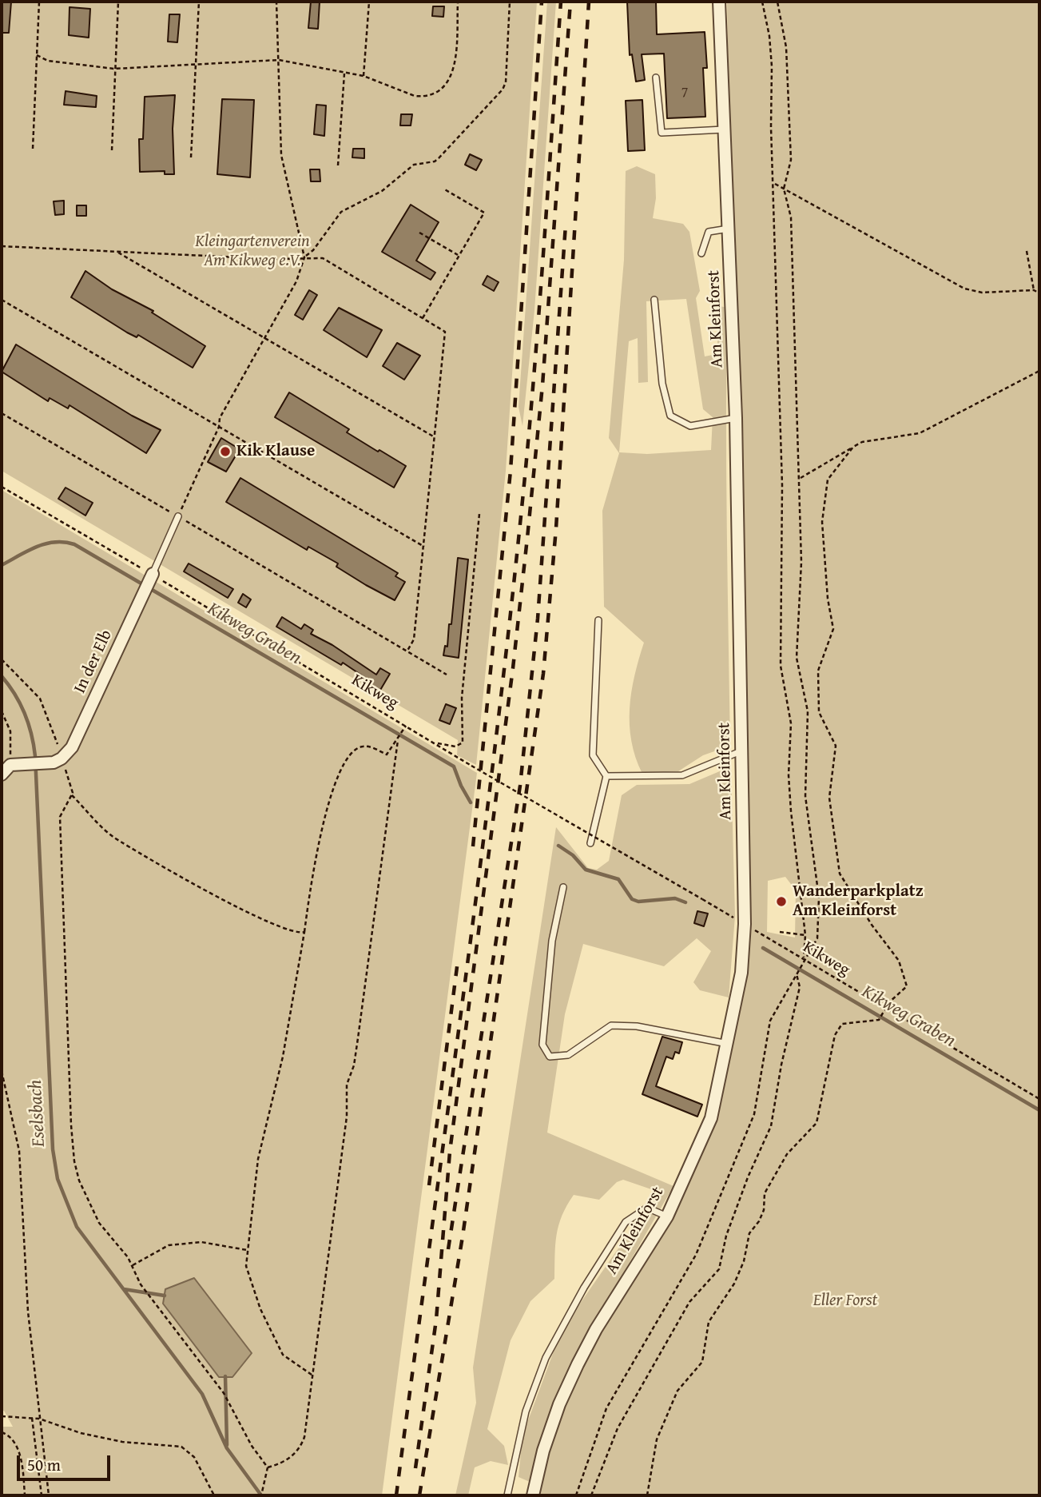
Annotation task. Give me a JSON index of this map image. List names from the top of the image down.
{
  "streets": {
    "street": ["Am Kleinforst", "In der Elb"],
    "path": ["Kikweg"]
  },
  "crossings": [
    ["Am Kleinforst", "Kikweg"],
    ["In der Elb", "Kikweg"]
  ],
  "water": ["Kikweg Graben", "Eselsbach"],
  "parks": ["Kleingartenverein Am Kikweg e.V.", "Eller Forst"],
  "places": ["Kik Klause", "Wanderparkplatz Am Kleinforst"],
  "house_numbers": ["7"],
  "scale_bar": "50 m"
}
